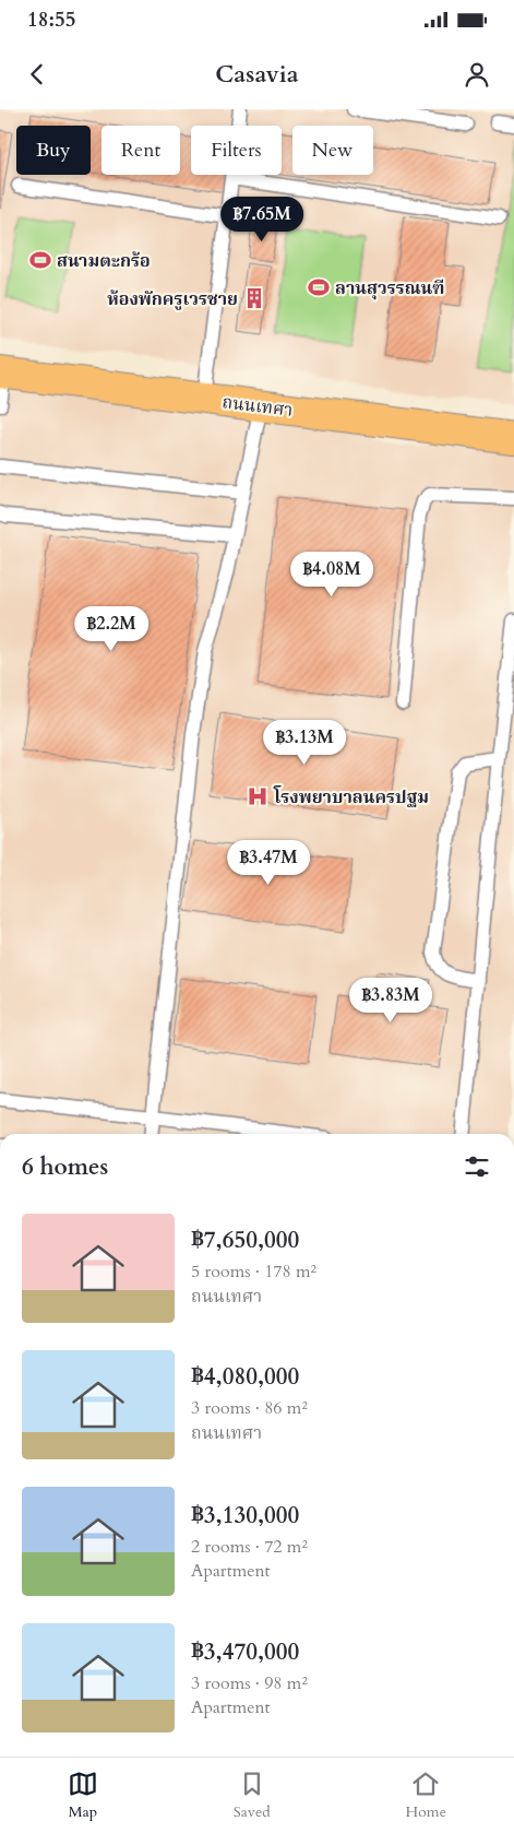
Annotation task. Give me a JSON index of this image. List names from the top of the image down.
{
  "streets": {
    "main road": ["ถนนเทศา"]
  },
  "places": {
    "sports": ["สนามตะกร้อ", "ลานสุวรรณนฑี"],
    "building": ["ห้องพักครูเวรชาย"],
    "hospital": ["โรงพยาบาลนครปฐม"]
  },
  "page": {
    "status": "18:55",
    "header": "Casavia",
    "chip": [
      "Buy",
      "Rent",
      "Filters",
      "New"
    ],
    "price": [
      "฿7.65M",
      "฿4.08M",
      "฿2.2M",
      "฿3.13M",
      "฿3.47M",
      "฿3.83M"
    ],
    "heading": "6 homes",
    "list": [
      {
        "name": "฿7,650,000",
        "note": "5 rooms · 178 m² · ถนนเทศา"
      },
      {
        "name": "฿4,080,000",
        "note": "3 rooms · 86 m² · ถนนเทศา"
      },
      {
        "name": "฿3,130,000",
        "note": "2 rooms · 72 m² · Apartment"
      },
      {
        "name": "฿3,470,000",
        "note": "3 rooms · 98 m² · Apartment"
      }
    ],
    "tabs": ["Map", "Saved", "Home"]
  }
}
